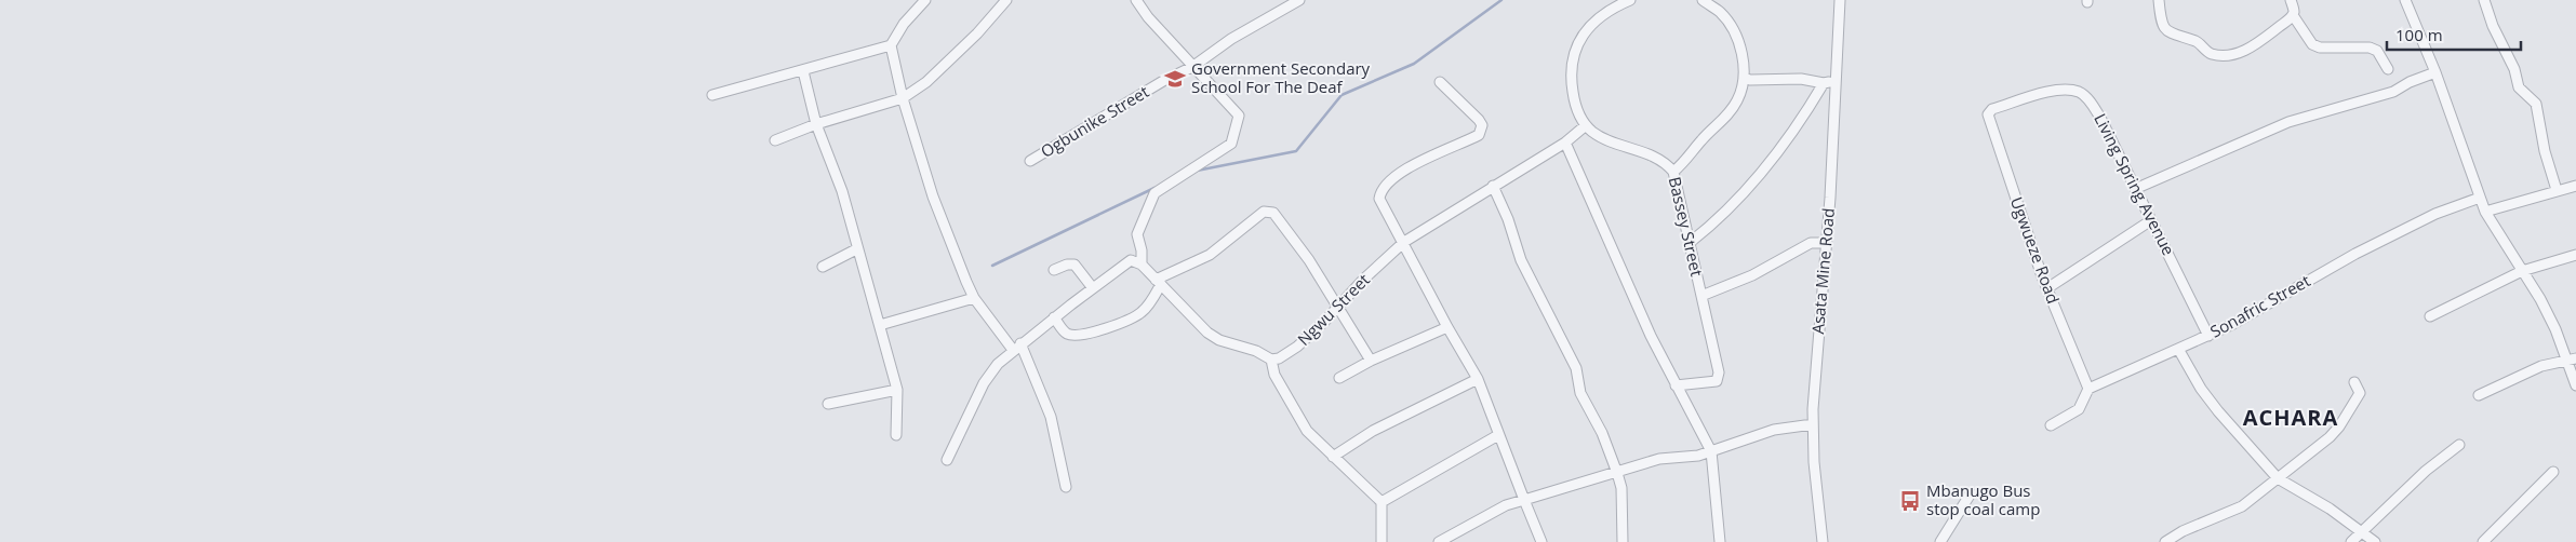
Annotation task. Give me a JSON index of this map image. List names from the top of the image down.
{
  "streets": {
    "street": [
      "Ogbunike Street",
      "Living Spring Avenue",
      "Bassey Street",
      "Ugwueze Road",
      "Asata Mine Road",
      "Sonafric Street",
      "Ngwu Street"
    ]
  },
  "crossings": [
    ["Living Spring Avenue", "Ugwueze Road"],
    ["Living Spring Avenue", "Sonafric Street"],
    ["Bassey Street", "Ngwu Street"],
    ["Ugwueze Road", "Sonafric Street"]
  ],
  "districts": ["ACHARA"],
  "places": {
    "school or university": ["Government Secondary School For The Deaf"],
    "bus stop": ["Mbanugo Bus stop coal camp"]
  },
  "scale_bar": "100 m"
}
